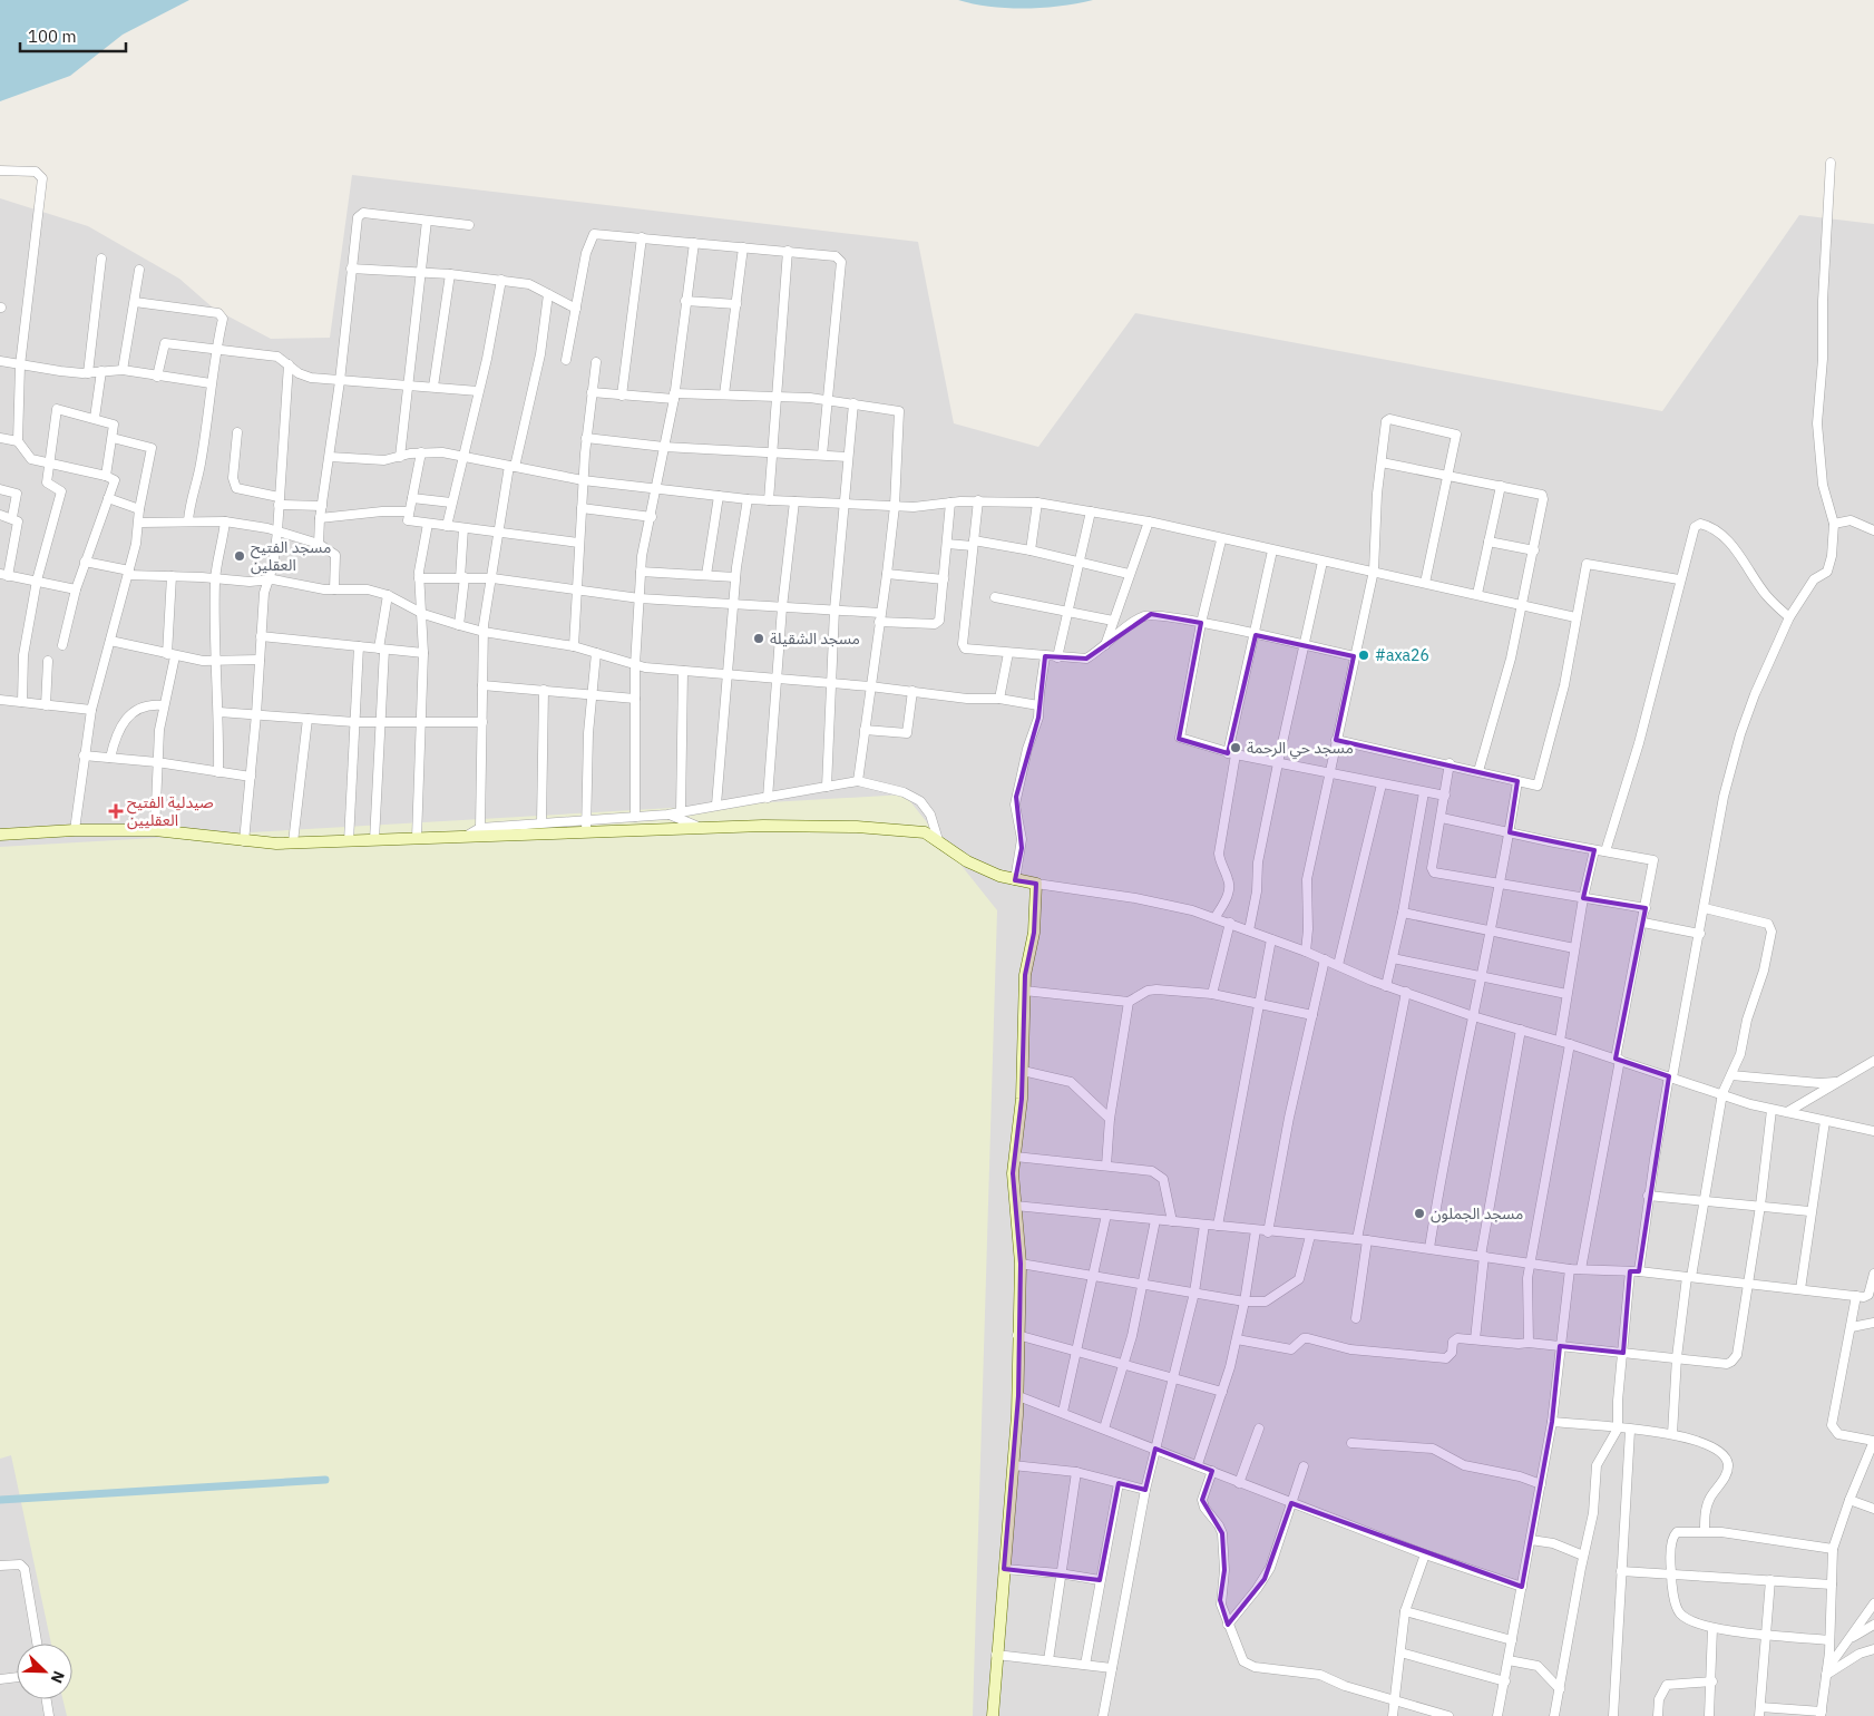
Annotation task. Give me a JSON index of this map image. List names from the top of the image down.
{
  "places": {
    "other": [
      "مسجد الفتيح العقلين",
      "مسجد الشقيلة",
      "#axa26",
      "مسجد حي الرحمة",
      "مسجد الجملون"
    ],
    "health": ["صيدلية الفتيح العقليين"]
  },
  "scale_bar": "100 m",
  "north": "bottom right"
}
